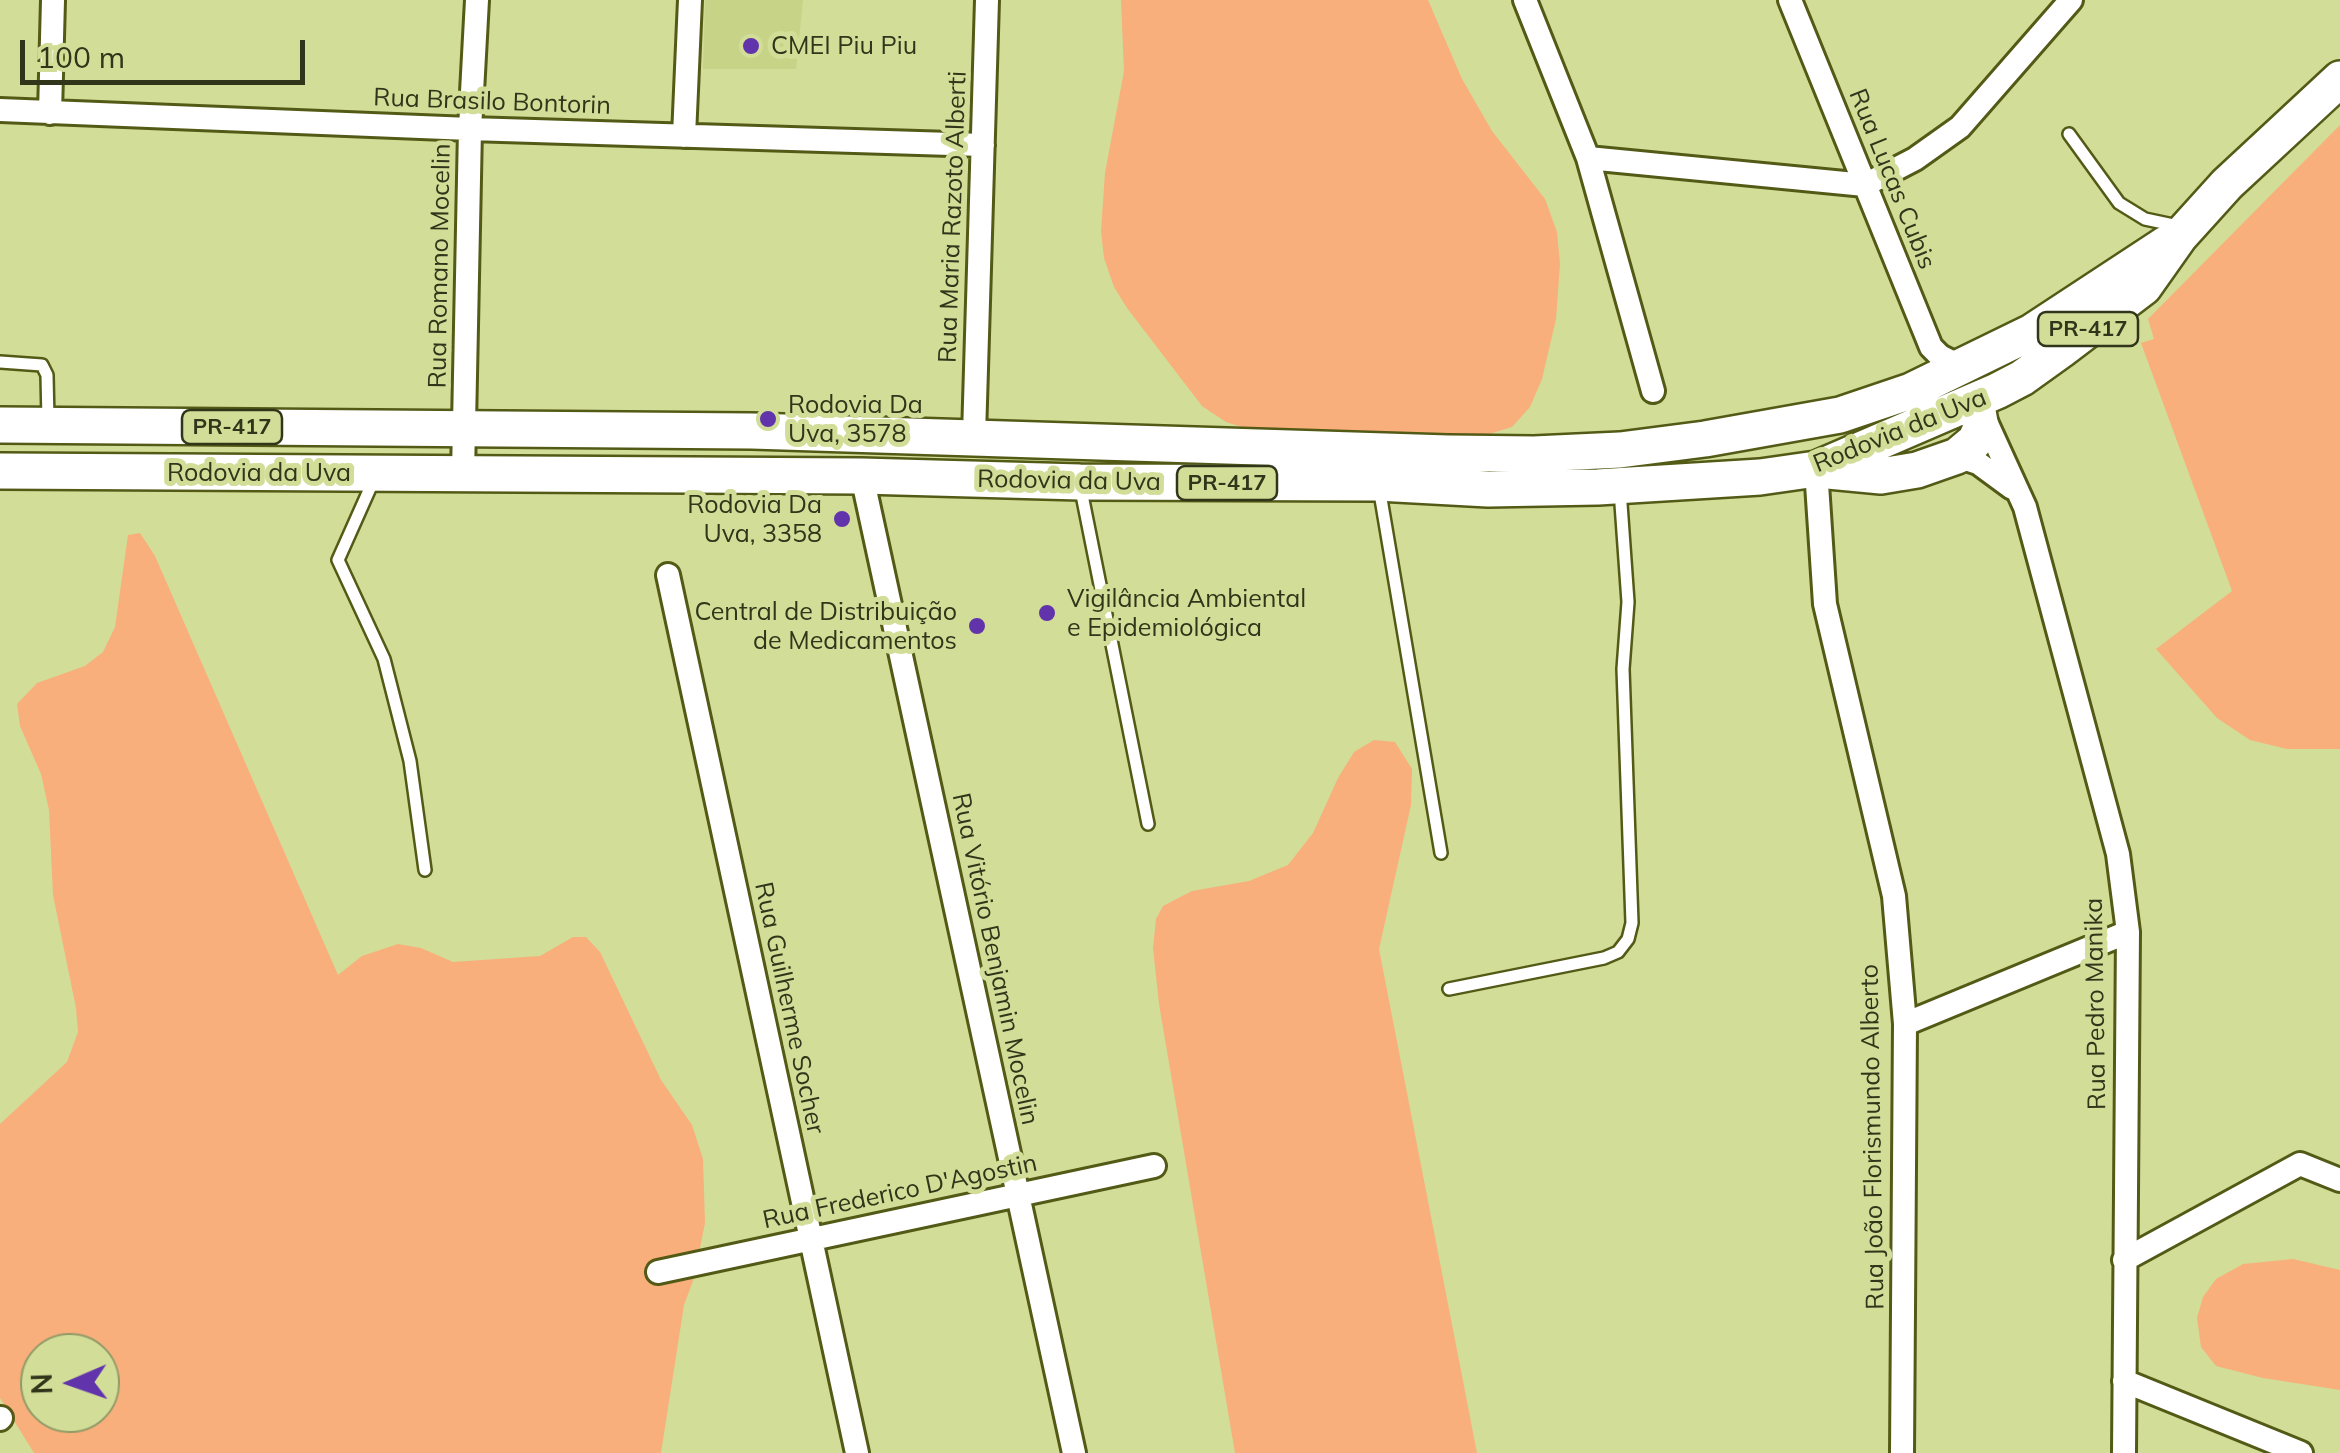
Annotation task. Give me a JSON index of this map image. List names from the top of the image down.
{
  "streets": {
    "main road": ["PR-417", "Rodovia da Uva"],
    "street": [
      "Rua Brasilo Bontorin",
      "Rua Lucas Cubis",
      "Rua Maria Razoto Alberti",
      "Rua Romano Mocelin",
      "Rua Vitório Benjamin Mocelin",
      "Rua Pedro Manika",
      "Rua Guilherme Socher",
      "Rua João Florismundo Alberto",
      "Rua Frederico D'Agostin"
    ]
  },
  "crossings": [
    ["Rua Brasilo Bontorin", "Rua Maria Razoto Alberti"],
    ["Rua Brasilo Bontorin", "Rua Romano Mocelin"],
    ["Rua Lucas Cubis", "Rodovia da Uva"],
    ["Rua Lucas Cubis", "Rua Pedro Manika"],
    ["Rua Maria Razoto Alberti", "Rodovia da Uva"],
    ["Rua Romano Mocelin", "Rodovia da Uva"],
    ["Rodovia da Uva", "Rua Vitório Benjamin Mocelin"],
    ["Rodovia da Uva", "Rua Pedro Manika"],
    ["Rodovia da Uva", "Rua João Florismundo Alberto"],
    ["Rua Vitório Benjamin Mocelin", "Rua Frederico D'Agostin"],
    ["Rua Guilherme Socher", "Rua Frederico D'Agostin"]
  ],
  "places": [
    "CMEI Piu Piu",
    "Rodovia Da Uva, 3578",
    "Rodovia Da Uva, 3358",
    "Vigilância Ambiental e Epidemiológica",
    "Central de Distribuição de Medicamentos"
  ],
  "scale_bar": "100 m",
  "north": "left"
}
